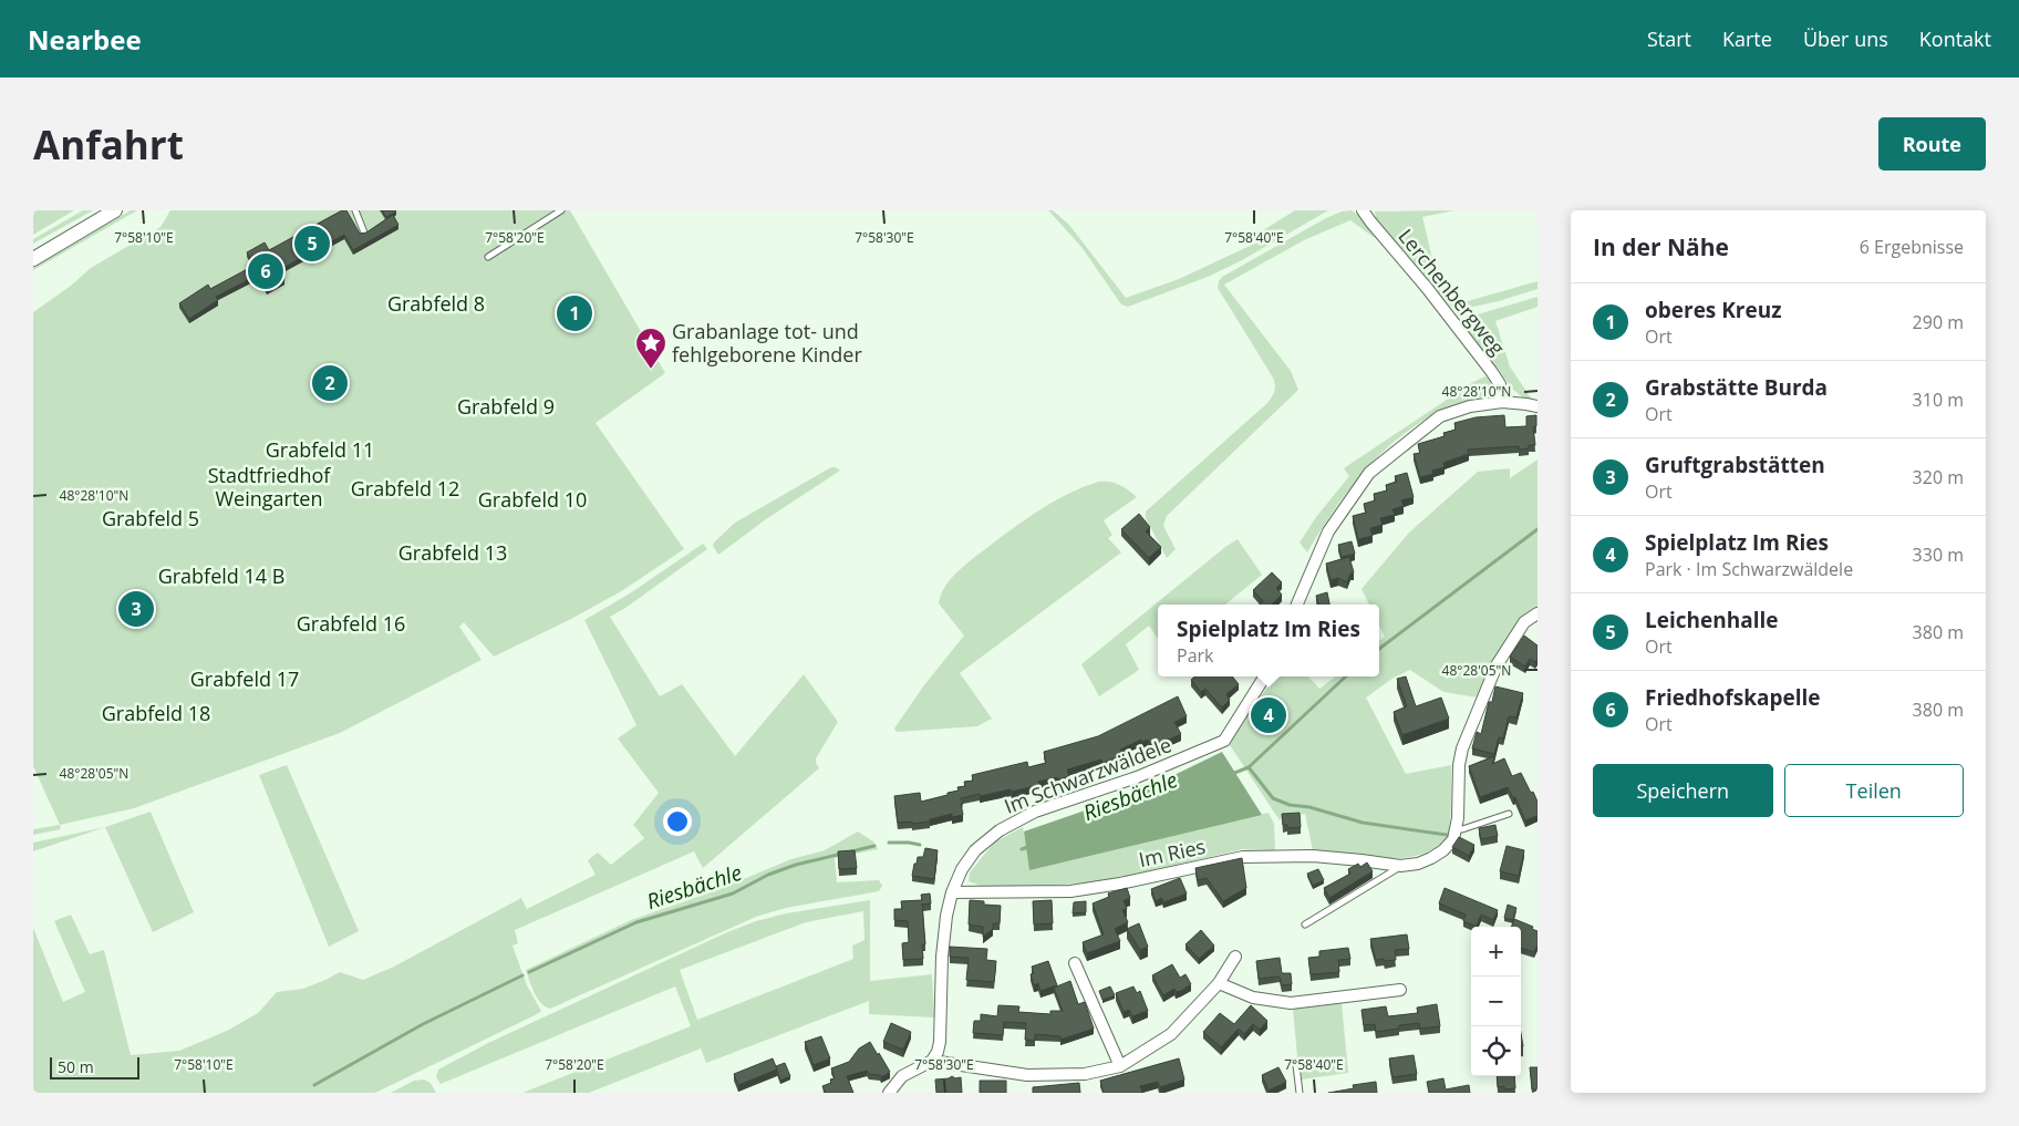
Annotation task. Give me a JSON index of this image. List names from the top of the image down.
{
  "streets": {
    "street": ["Lerchenbergweg", "Im Schwarzwäldele", "Im Ries"]
  },
  "crossings": [
    ["Im Schwarzwäldele", "Im Ries"]
  ],
  "water": ["Riesbächle"],
  "parks": [
    "Grabfeld 8",
    "Grabfeld 9",
    "Grabfeld 11",
    "Stadtfriedhof Weingarten",
    "Grabfeld 12",
    "Grabfeld 10",
    "Grabfeld 5",
    "Grabfeld 13",
    "Grabfeld 14 B",
    "Grabfeld 16",
    "Grabfeld 17",
    "Grabfeld 18"
  ],
  "places": {
    "place": ["Grabanlage tot- und fehlgeborene Kinder"]
  },
  "scale_bar": "50 m",
  "page": {
    "header": "Nearbee",
    "nav": [
      "Start",
      "Karte",
      "Über uns",
      "Kontakt"
    ],
    "buttons": [
      "Route",
      ["Speichern", "Teilen"]
    ],
    "title": "Anfahrt",
    "heading": ["In der Nähe", "6 Ergebnisse"],
    "pins": [
      "5",
      "6",
      "1",
      "2",
      "3",
      "4"
    ],
    "list": [
      {
        "mark": "1",
        "name": "oberes Kreuz",
        "note": "Ort",
        "value": "290 m"
      },
      {
        "mark": "2",
        "name": "Grabstätte Burda",
        "note": "Ort",
        "value": "310 m"
      },
      {
        "mark": "3",
        "name": "Gruftgrabstätten",
        "note": "Ort",
        "value": "320 m"
      },
      {
        "mark": "4",
        "name": "Spielplatz Im Ries",
        "note": "Park · Im Schwarzwäldele",
        "value": "330 m"
      },
      {
        "mark": "5",
        "name": "Leichenhalle",
        "note": "Ort",
        "value": "380 m"
      },
      {
        "mark": "6",
        "name": "Friedhofskapelle",
        "note": "Ort",
        "value": "380 m"
      }
    ],
    "popup": ["Spielplatz Im Ries", "Park"],
    "map_buttons": ["+", "−"],
    "scale": "50 m"
  },
  "coordinates": [
    "7°58'10\"E",
    "7°58'20\"E",
    "7°58'30\"E",
    "7°58'40\"E",
    "48°28'10\"N",
    "48°28'05\"N"
  ]
}
